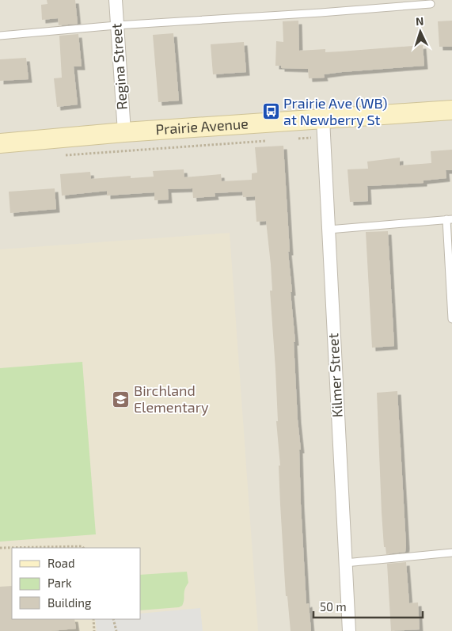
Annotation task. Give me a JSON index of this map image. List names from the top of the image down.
{
  "streets": {
    "main road": ["Prairie Avenue"],
    "street": ["Regina Street", "Kilmer Street"]
  },
  "crossings": [
    ["Regina Street", "Prairie Avenue"],
    ["Prairie Avenue", "Kilmer Street"]
  ],
  "places": {
    "bus stop": ["Prairie Ave (WB) at Newberry St"],
    "school or university": ["Birchland Elementary"]
  },
  "legend": ["Road", "Park", "Building"],
  "scale_bar": "50 m",
  "north": "top"
}
